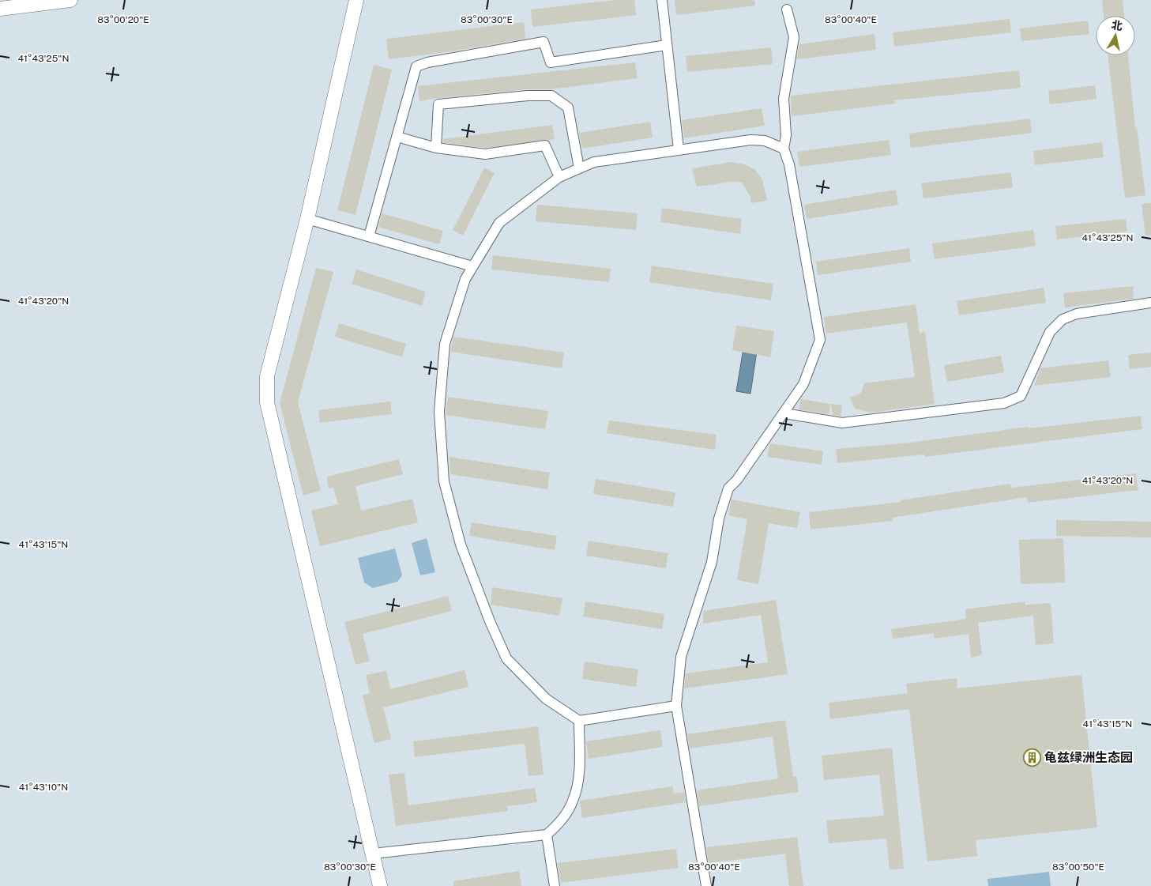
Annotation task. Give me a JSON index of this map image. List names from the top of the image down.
{
  "places": {
    "building": ["龟兹绿洲生态园"]
  },
  "north": "top",
  "coordinates": [
    "83°00'20\"E",
    "83°00'30\"E",
    "83°00'40\"E",
    "41°43'25\"N",
    "41°43'20\"N",
    "41°43'15\"N",
    "41°43'10\"N",
    "83°00'50\"E"
  ]
}
